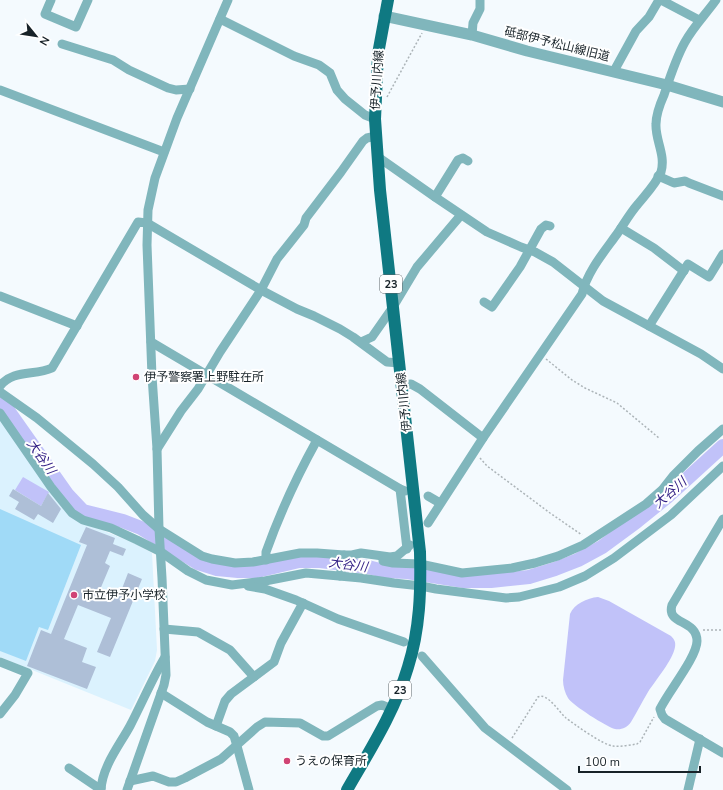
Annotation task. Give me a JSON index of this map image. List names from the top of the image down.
{
  "streets": {
    "main road": ["伊予川内線", "23"],
    "street": ["砥部伊予松山線旧道"]
  },
  "crossings": [
    ["砥部伊予松山線旧道", "伊予川内線"]
  ],
  "water": ["大谷川"],
  "places": ["伊予警察署上野駐在所", "市立伊予小学校", "うえの保育所"],
  "scale_bar": "100 m",
  "north": "bottom right"
}
